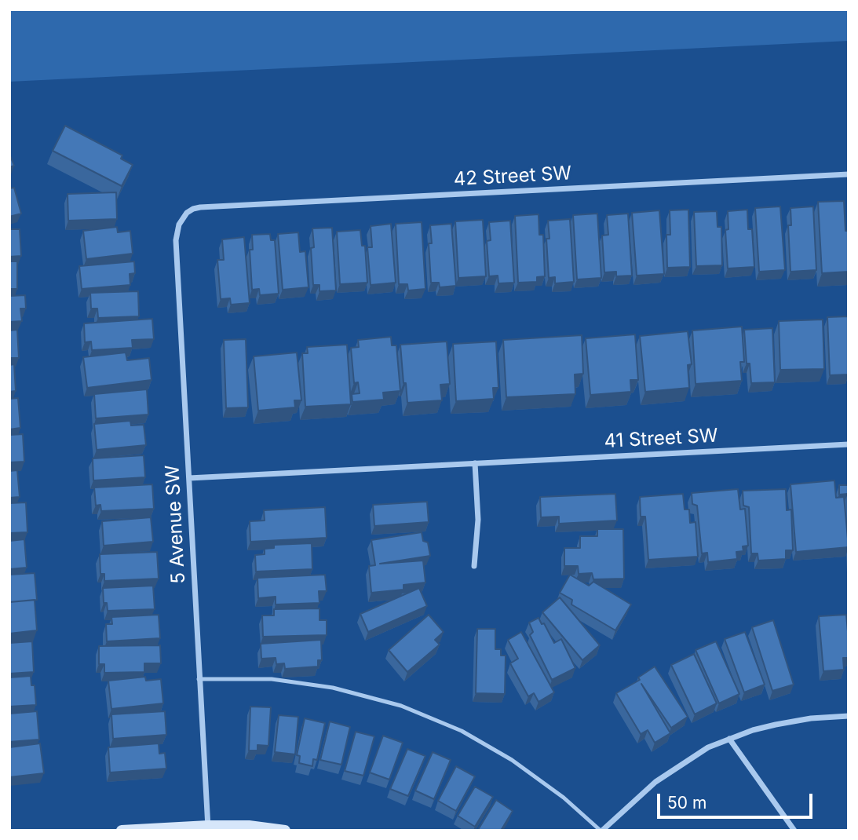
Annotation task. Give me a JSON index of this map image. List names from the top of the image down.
{
  "streets": {
    "street": ["42 Street SW", "41 Street SW", "5 Avenue SW"]
  },
  "crossings": [
    ["42 Street SW", "5 Avenue SW"],
    ["41 Street SW", "5 Avenue SW"]
  ],
  "scale_bar": "50 m"
}
